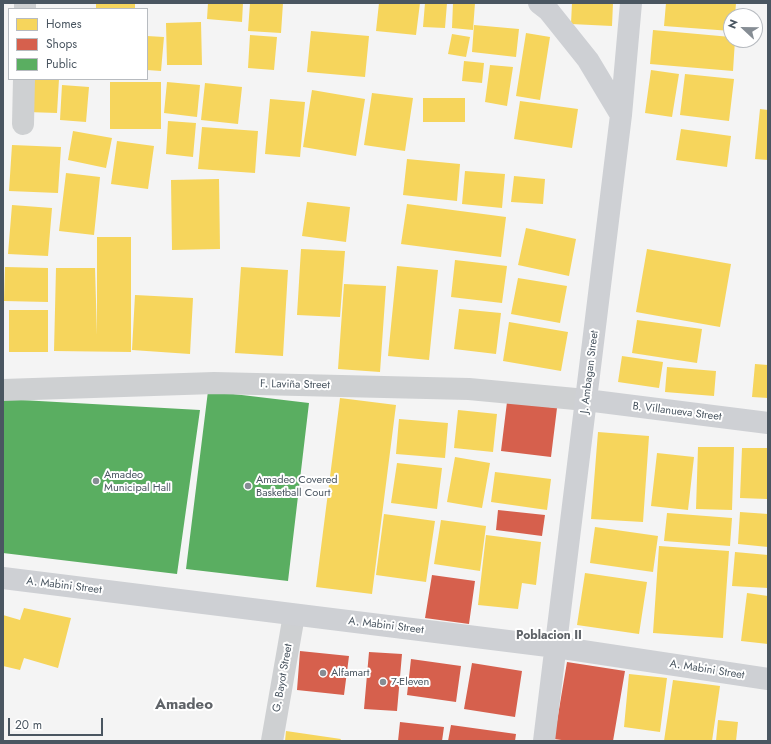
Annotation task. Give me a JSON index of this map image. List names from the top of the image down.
{
  "streets": {
    "main road": ["J. Ambagan Street", "B. Villanueva Street", "A. Mabini Street"],
    "street": ["F. Laviña Street", "G. Bayot Street"]
  },
  "crossings": [
    ["J. Ambagan Street", "F. Laviña Street"],
    ["J. Ambagan Street", "B. Villanueva Street"],
    ["J. Ambagan Street", "A. Mabini Street"],
    ["F. Laviña Street", "B. Villanueva Street"],
    ["A. Mabini Street", "G. Bayot Street"]
  ],
  "districts": ["Poblacion II", "Amadeo"],
  "places": [
    "Amadeo Municipal Hall",
    "Amadeo Covered Basketball Court",
    "Alfamart",
    "7-Eleven"
  ],
  "legend": ["Homes", "Shops", "Public"],
  "scale_bar": "20 m",
  "north": "left"
}
